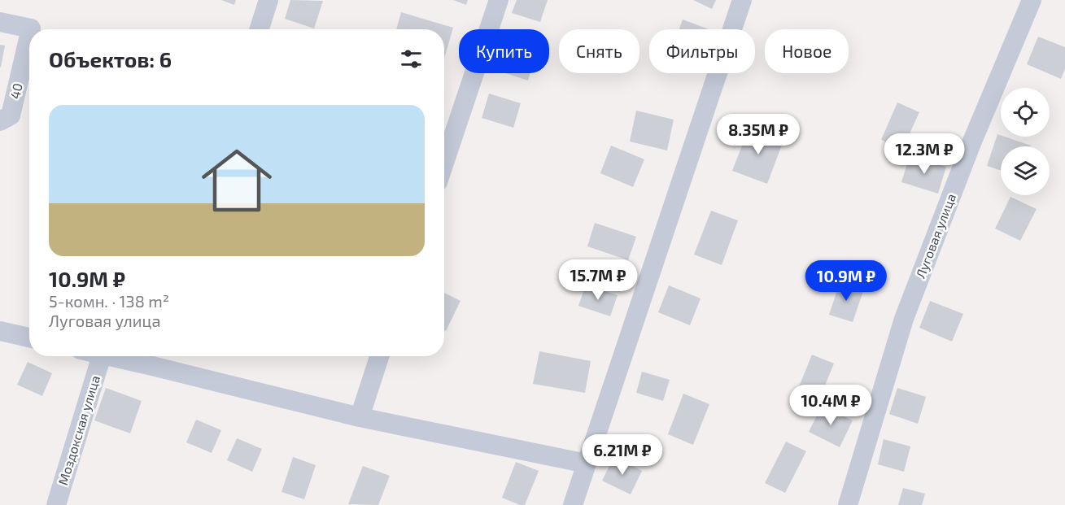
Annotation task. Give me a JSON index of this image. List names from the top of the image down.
{
  "streets": {
    "street": ["40", "Луговая улица", "Моздокская улица"]
  },
  "page": {
    "chip": [
      "Купить",
      "Снять",
      "Фильтры",
      "Новое"
    ],
    "heading": "Объектов: 6",
    "list": [
      {
        "name": "10.9M ₽",
        "note": "5-комн. · 138 m² · Луговая улица"
      }
    ],
    "price": [
      "8.35M ₽",
      "12.3M ₽",
      "15.7M ₽",
      "10.9M ₽",
      "10.4M ₽",
      "6.21M ₽"
    ]
  }
}
